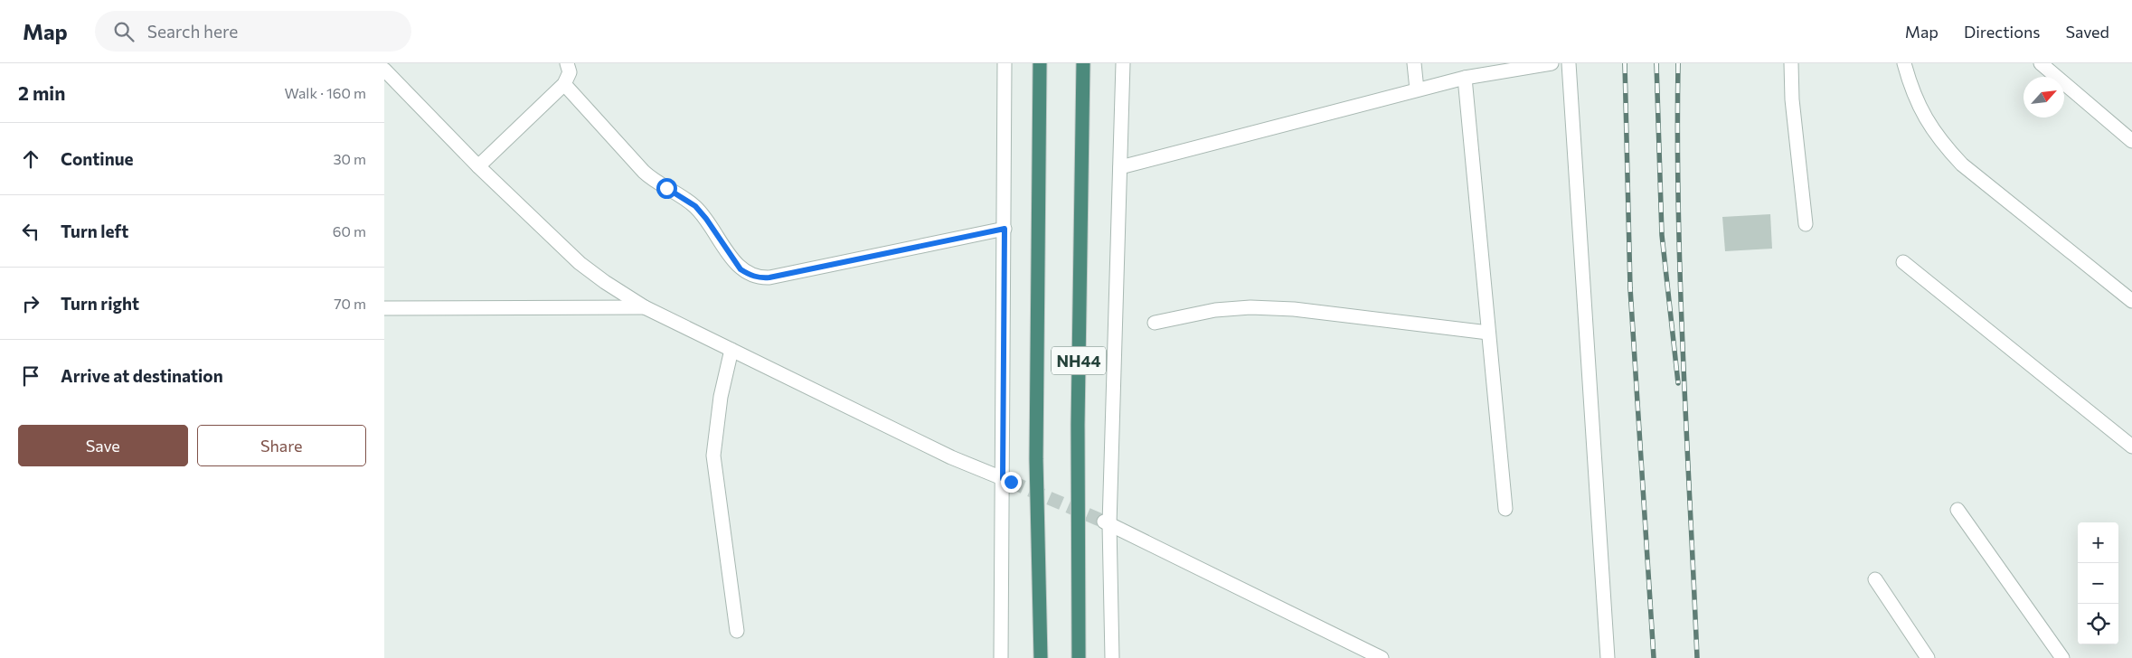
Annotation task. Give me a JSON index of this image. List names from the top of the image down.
{
  "streets": {
    "highway": ["NH44"]
  },
  "north": "top right",
  "page": {
    "header": "Map",
    "search": "Search here",
    "nav": ["Map", "Directions", "Saved"],
    "heading": ["2 min", "Walk · 160 m"],
    "list": [
      ["Continue", "30 m"],
      ["Turn left", "60 m"],
      ["Turn right", "70 m"],
      "Arrive at destination"
    ],
    "buttons": ["Save", "Share"],
    "map_buttons": ["+", "−"]
  }
}
